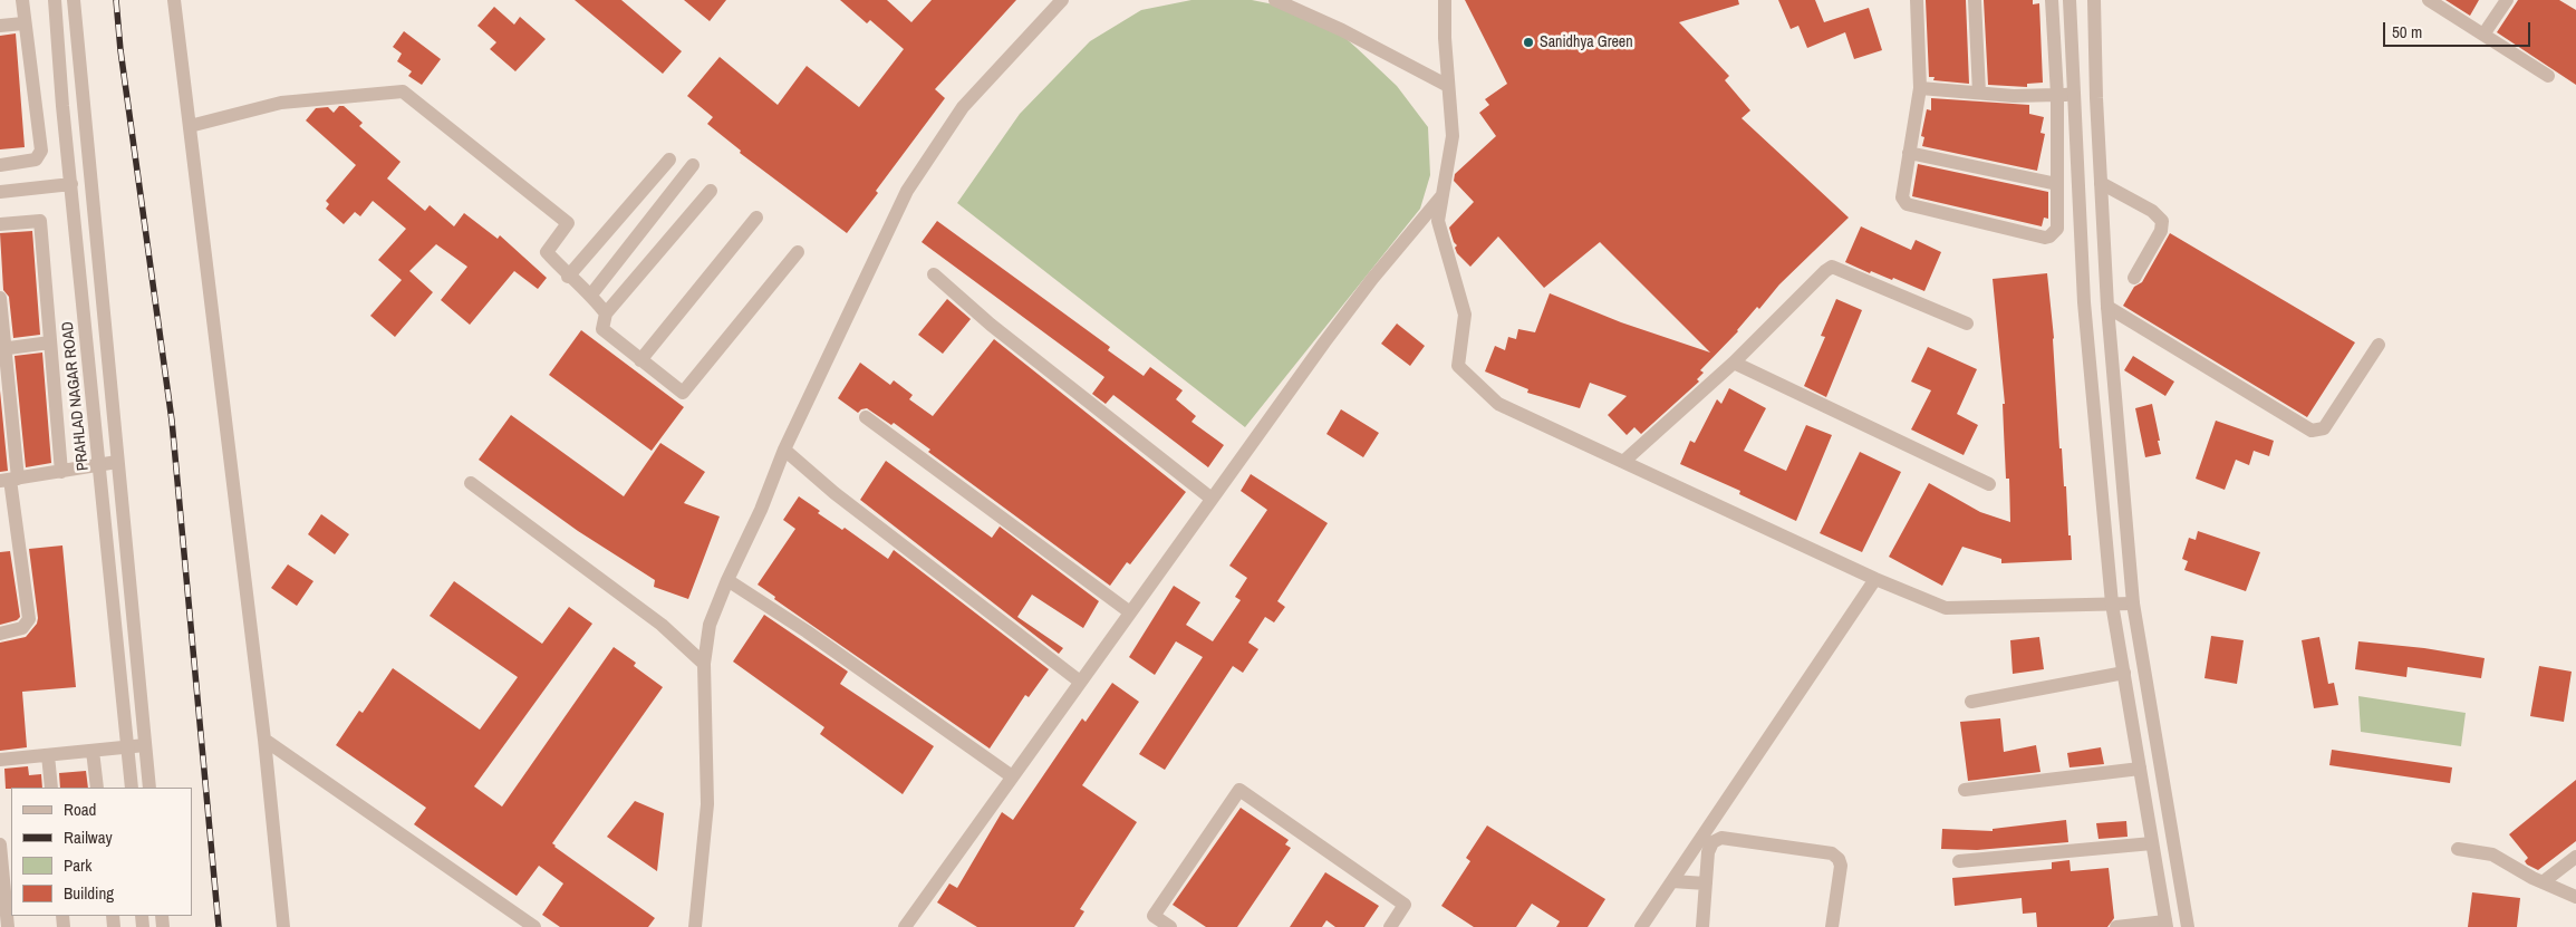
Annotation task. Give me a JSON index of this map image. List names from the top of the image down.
{
  "streets": {
    "street": ["PRAHLAD NAGAR ROAD"]
  },
  "places": ["Sanidhya Green"],
  "legend": [
    "Road",
    "Railway",
    "Park",
    "Building"
  ],
  "scale_bar": "50 m"
}
